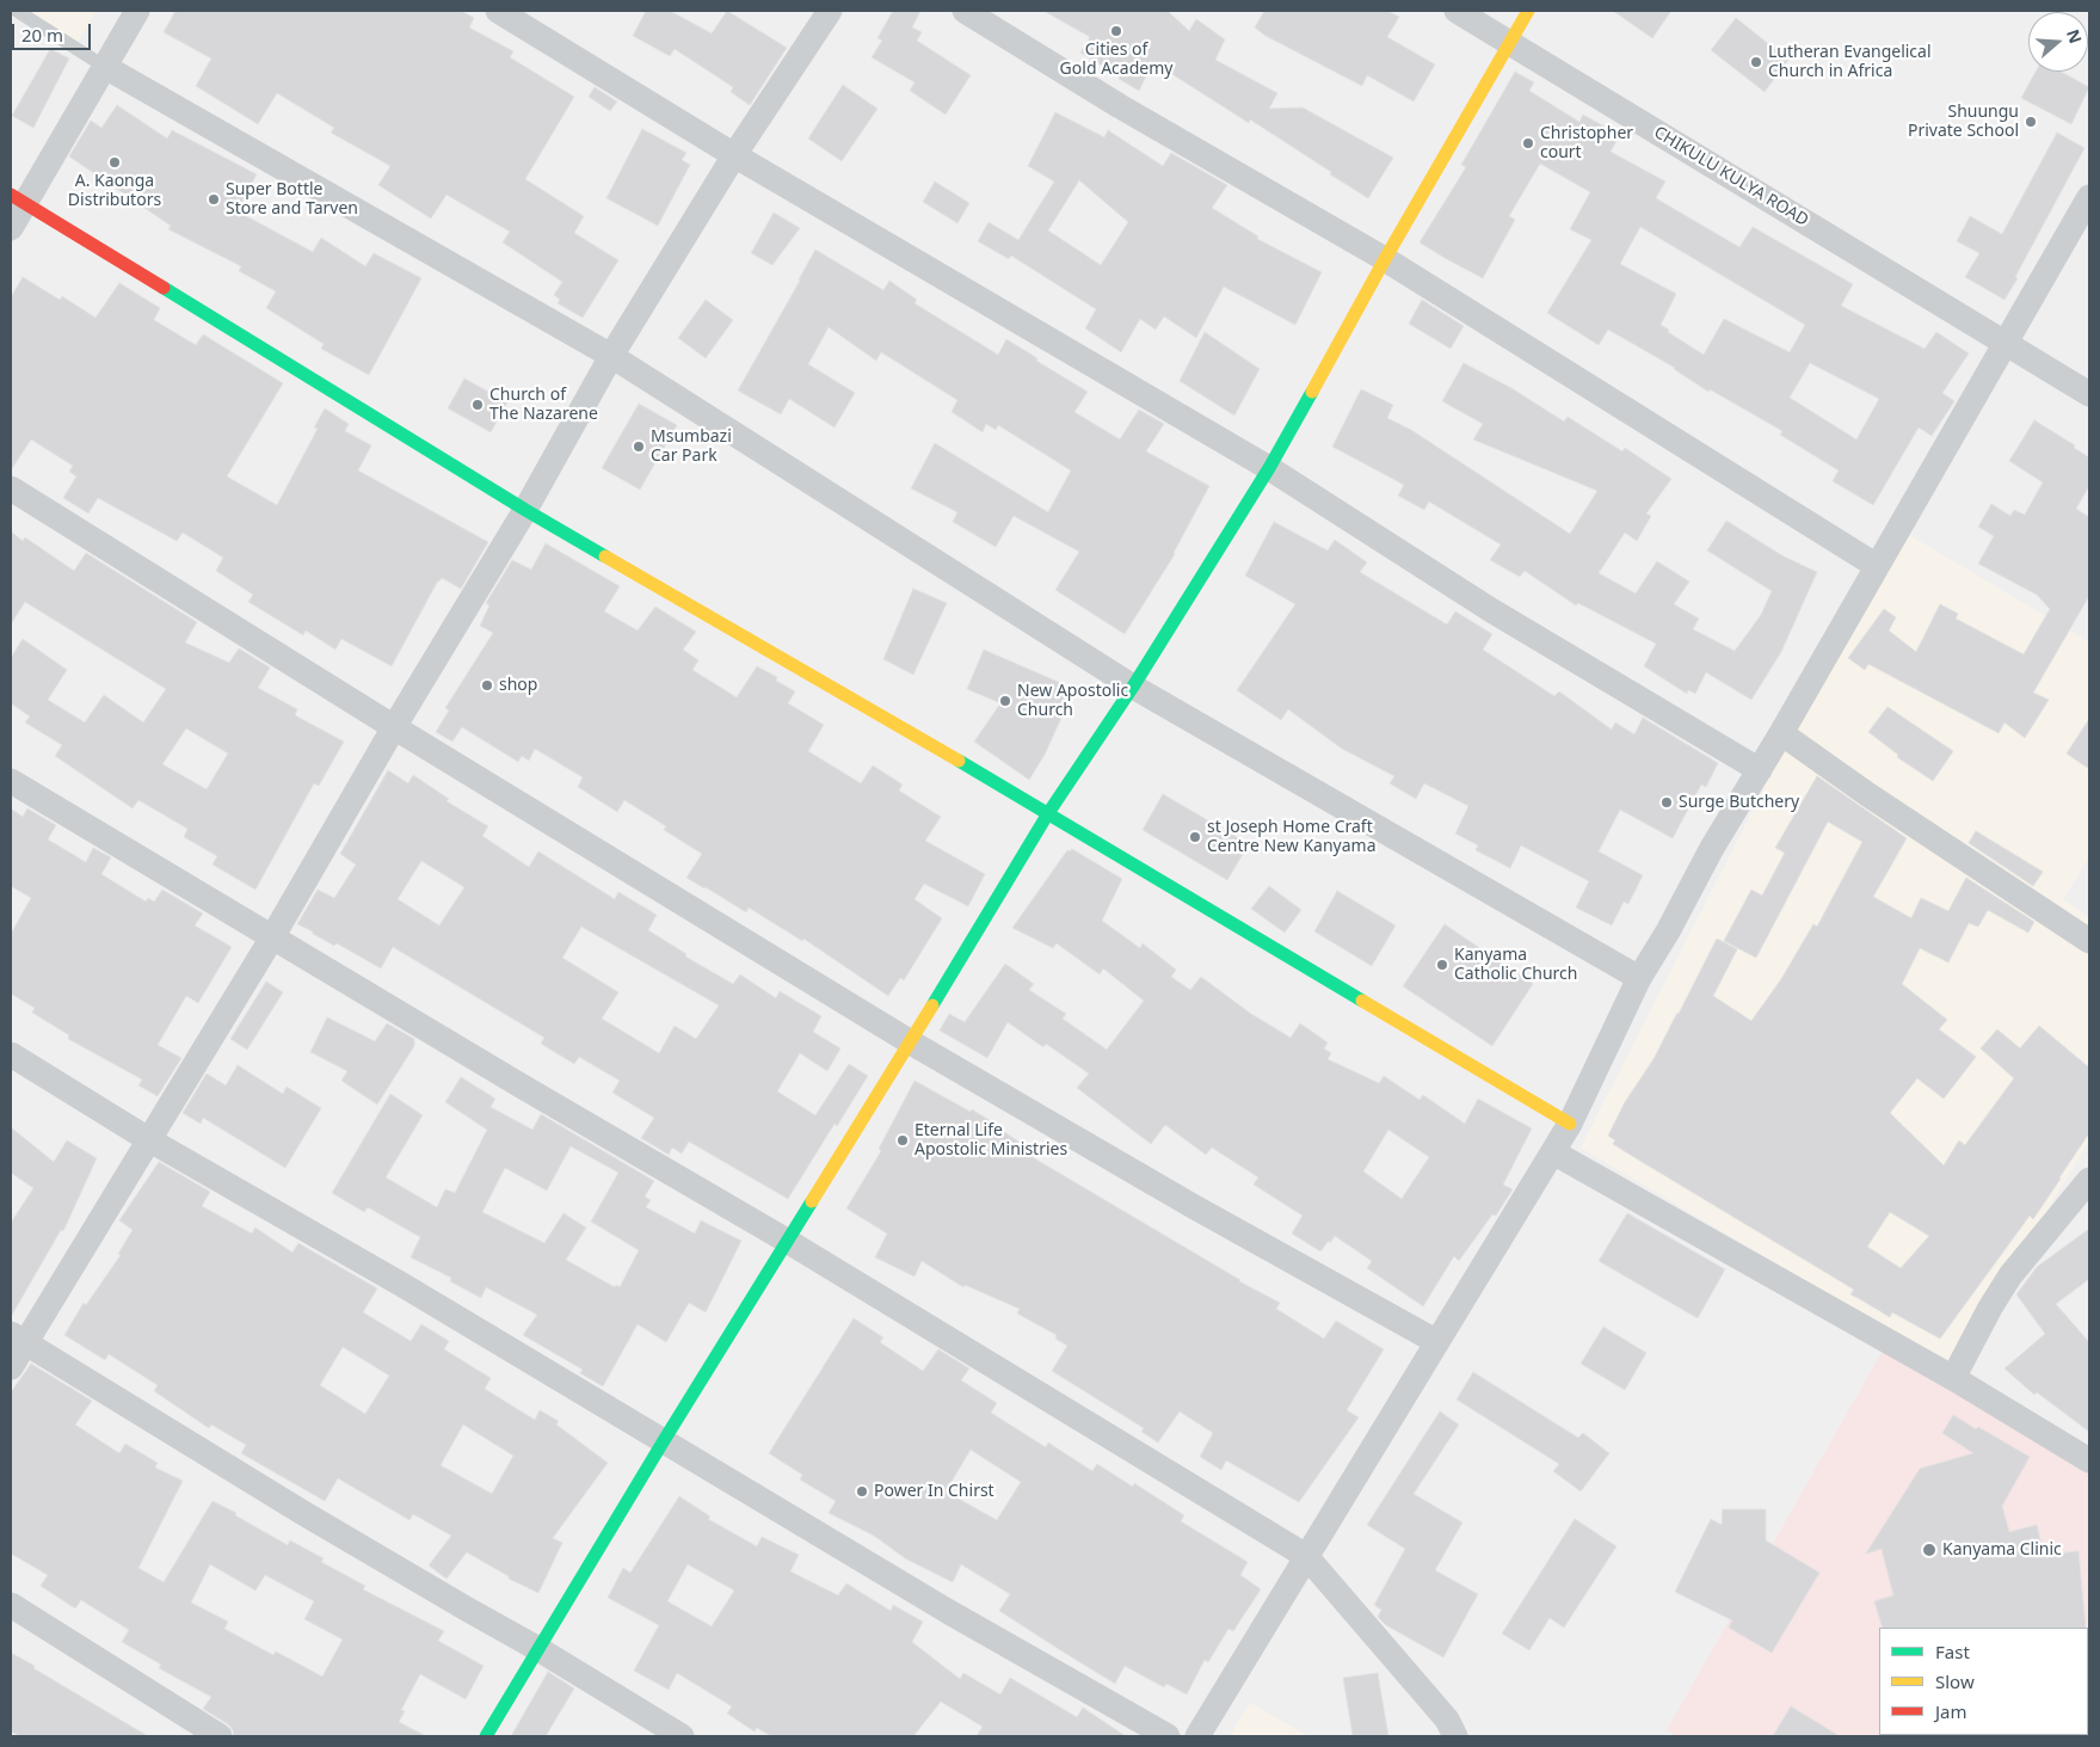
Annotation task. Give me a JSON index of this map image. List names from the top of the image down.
{
  "streets": {
    "street": ["CHIKULU KULYA ROAD"]
  },
  "places": [
    "Cities of Gold Academy",
    "Lutheran Evangelical Church in Africa",
    "Shuungu Private School",
    "Christopher court",
    "A. Kaonga Distributors",
    "Super Bottle Store and Tarven",
    "Church of The Nazarene",
    "Msumbazi Car Park",
    "shop",
    "New Apostolic Church",
    "Surge Butchery",
    "st Joseph Home Craft Centre New Kanyama",
    "Kanyama Catholic Church",
    "Eternal Life Apostolic Ministries",
    "Power In Chirst",
    "Kanyama Clinic"
  ],
  "legend": ["Fast", "Slow", "Jam"],
  "scale_bar": "20 m",
  "north": "right"
}
